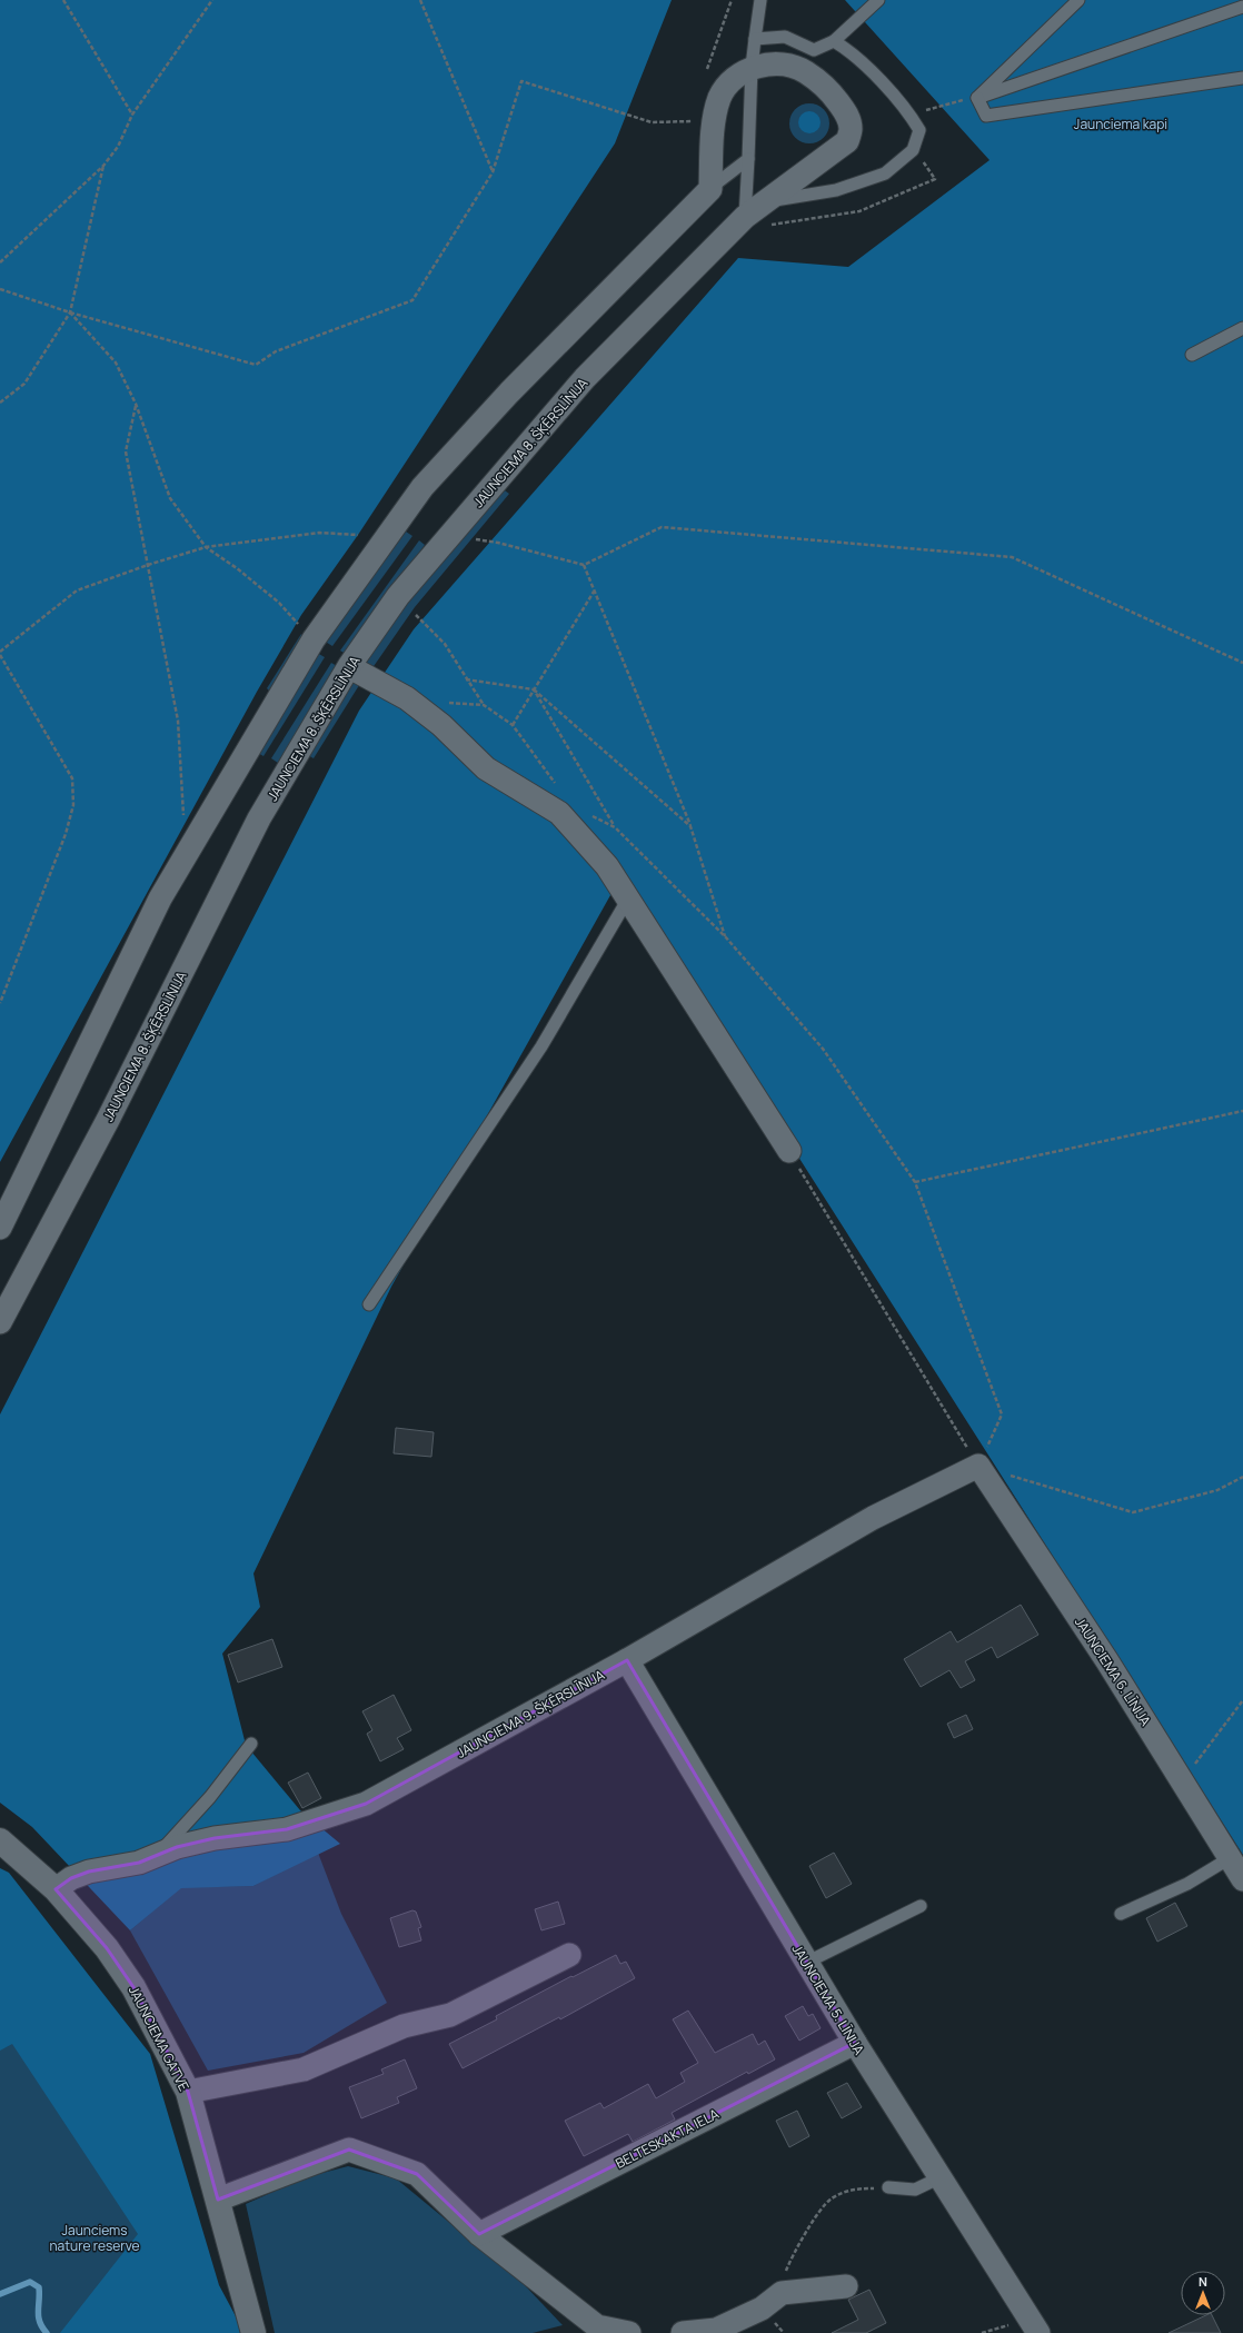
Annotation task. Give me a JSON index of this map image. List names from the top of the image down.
{
  "streets": {
    "main road": ["JAUNCIEMA GATVE"],
    "street": [
      "JAUNCIEMA 8. ŠĶĒRSLĪNIJA",
      "JAUNCIEMA 6. LĪNIJA",
      "JAUNCIEMA 9. ŠĶĒRSLĪNIJA",
      "JAUNCIEMA 5. LĪNIJA",
      "BELTESKAKTA IELA"
    ]
  },
  "crossings": [
    ["JAUNCIEMA 6. LĪNIJA", "JAUNCIEMA 9. ŠĶĒRSLĪNIJA"],
    ["JAUNCIEMA 9. ŠĶĒRSLĪNIJA", "JAUNCIEMA 5. LĪNIJA"],
    ["JAUNCIEMA 9. ŠĶĒRSLĪNIJA", "JAUNCIEMA GATVE"],
    ["JAUNCIEMA 5. LĪNIJA", "BELTESKAKTA IELA"]
  ],
  "parks": ["Jaunciema kapi", "Jaunciems nature reserve"],
  "north": "top"
}
